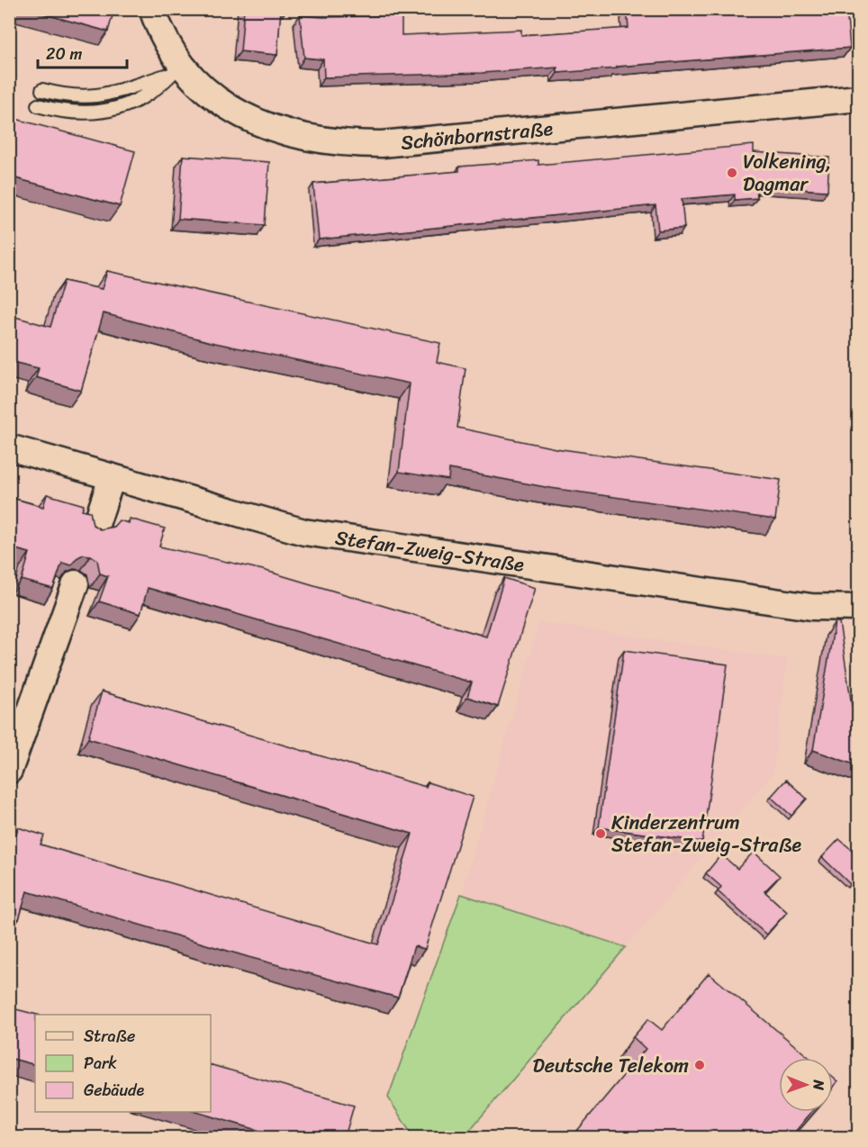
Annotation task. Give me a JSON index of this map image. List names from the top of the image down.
{
  "streets": {
    "street": ["Schönbornstraße", "Stefan-Zweig-Straße"]
  },
  "places": ["Volkening, Dagmar", "Kinderzentrum Stefan-Zweig-Straße", "Deutsche Telekom"],
  "legend": ["Straße", "Park", "Gebäude"],
  "scale_bar": "20 m",
  "north": "right"
}
